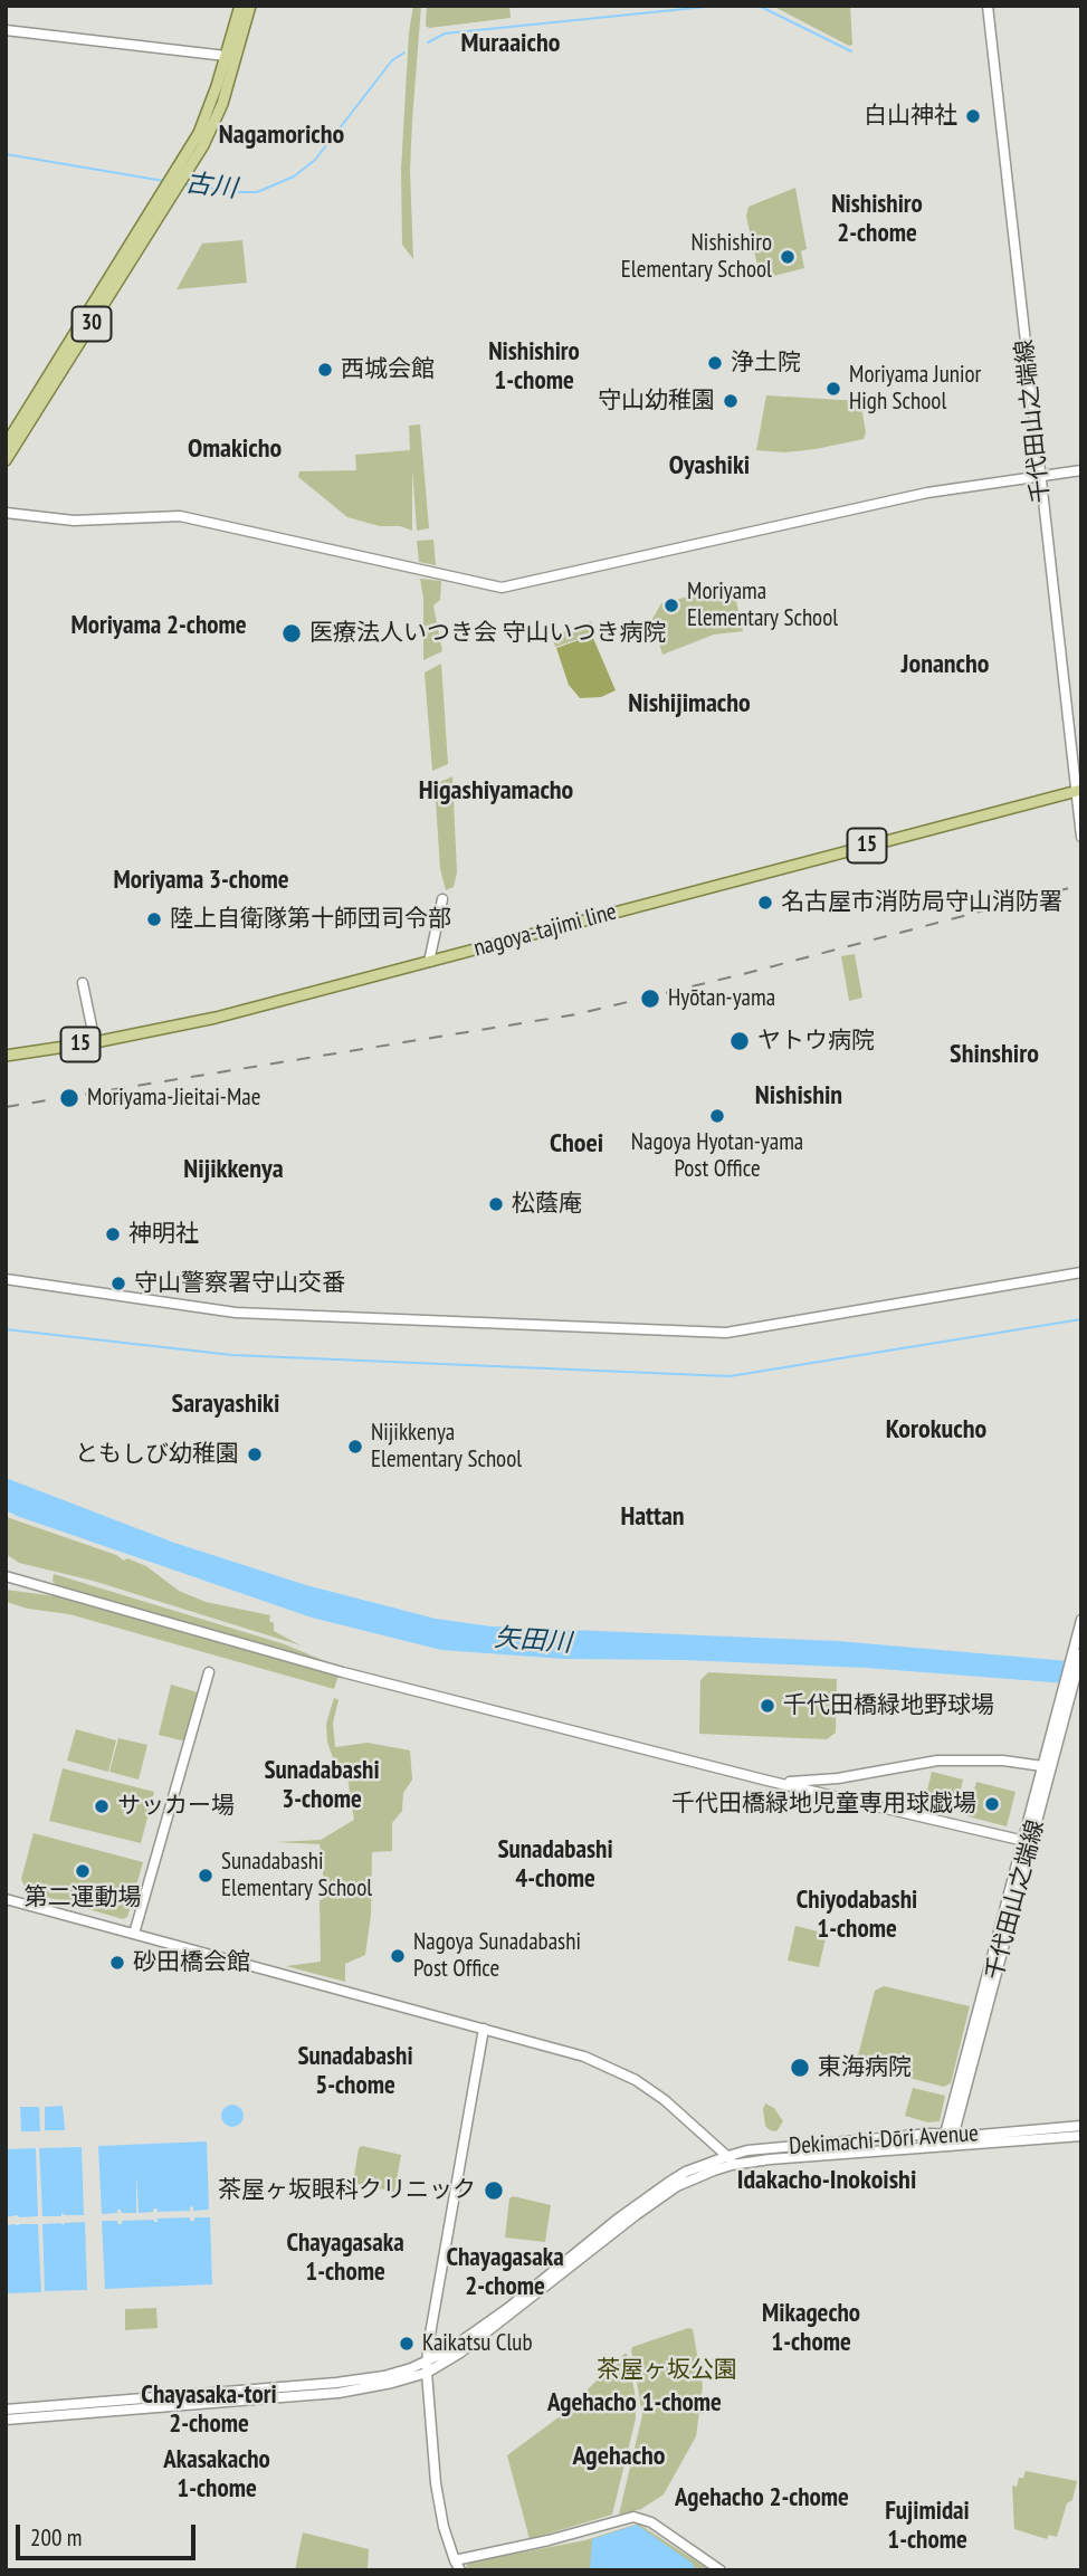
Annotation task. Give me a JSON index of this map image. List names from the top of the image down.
{
  "streets": {
    "main road": ["30", "15", "nagoya-tajimi line"],
    "street": ["千代田山之端線", "Dekimachi-Dōri Avenue"]
  },
  "crossings": [
    ["千代田山之端線", "nagoya-tajimi line"],
    ["千代田山之端線", "Dekimachi-Dōri Avenue"]
  ],
  "districts": [
    "Muraaicho",
    "Nagamoricho",
    "Nishishiro 2-chome",
    "Nishishiro 1-chome",
    "Omakicho",
    "Oyashiki",
    "Moriyama 2-chome",
    "Jonancho",
    "Nishijimacho",
    "Higashiyamacho",
    "Moriyama 3-chome",
    "Shinshiro",
    "Nishishin",
    "Choei",
    "Nijikkenya",
    "Sarayashiki",
    "Korokucho",
    "Hattan",
    "Sunadabashi 3-chome",
    "Sunadabashi 4-chome",
    "Chiyodabashi 1-chome",
    "Sunadabashi 5-chome",
    "Idakacho-Inokoishi",
    "Chayagasaka 1-chome",
    "Chayagasaka 2-chome",
    "Mikagecho 1-chome",
    "Chayasaka-tori 2-chome",
    "Agehacho 1-chome",
    "Agehacho",
    "Akasakacho 1-chome",
    "Agehacho 2-chome",
    "Fujimidai 1-chome"
  ],
  "water": ["古川", "矢田川"],
  "parks": ["茶屋ヶ坂公園"],
  "places": [
    "白山神社",
    "Nishishiro Elementary School",
    "浄土院",
    "西城会館",
    "Moriyama Junior High School",
    "守山幼稚園",
    "Moriyama Elementary School",
    "医療法人いつき会 守山いつき病院",
    "名古屋市消防局守山消防署",
    "陸上自衛隊第十師団司令部",
    "Hyōtan-yama",
    "ヤトウ病院",
    "Moriyama-Jieitai-Mae",
    "Nagoya Hyotan-yama Post Office",
    "松蔭庵",
    "神明社",
    "守山警察署守山交番",
    "Nijikkenya Elementary School",
    "ともしび幼稚園",
    "千代田橋緑地野球場",
    "千代田橋緑地児童専用球戯場",
    "サッカー場",
    "第二運動場",
    "Sunadabashi Elementary School",
    "Nagoya Sunadabashi Post Office",
    "砂田橋会館",
    "東海病院",
    "茶屋ヶ坂眼科クリニック",
    "Kaikatsu Club"
  ],
  "scale_bar": "200 m"
}
